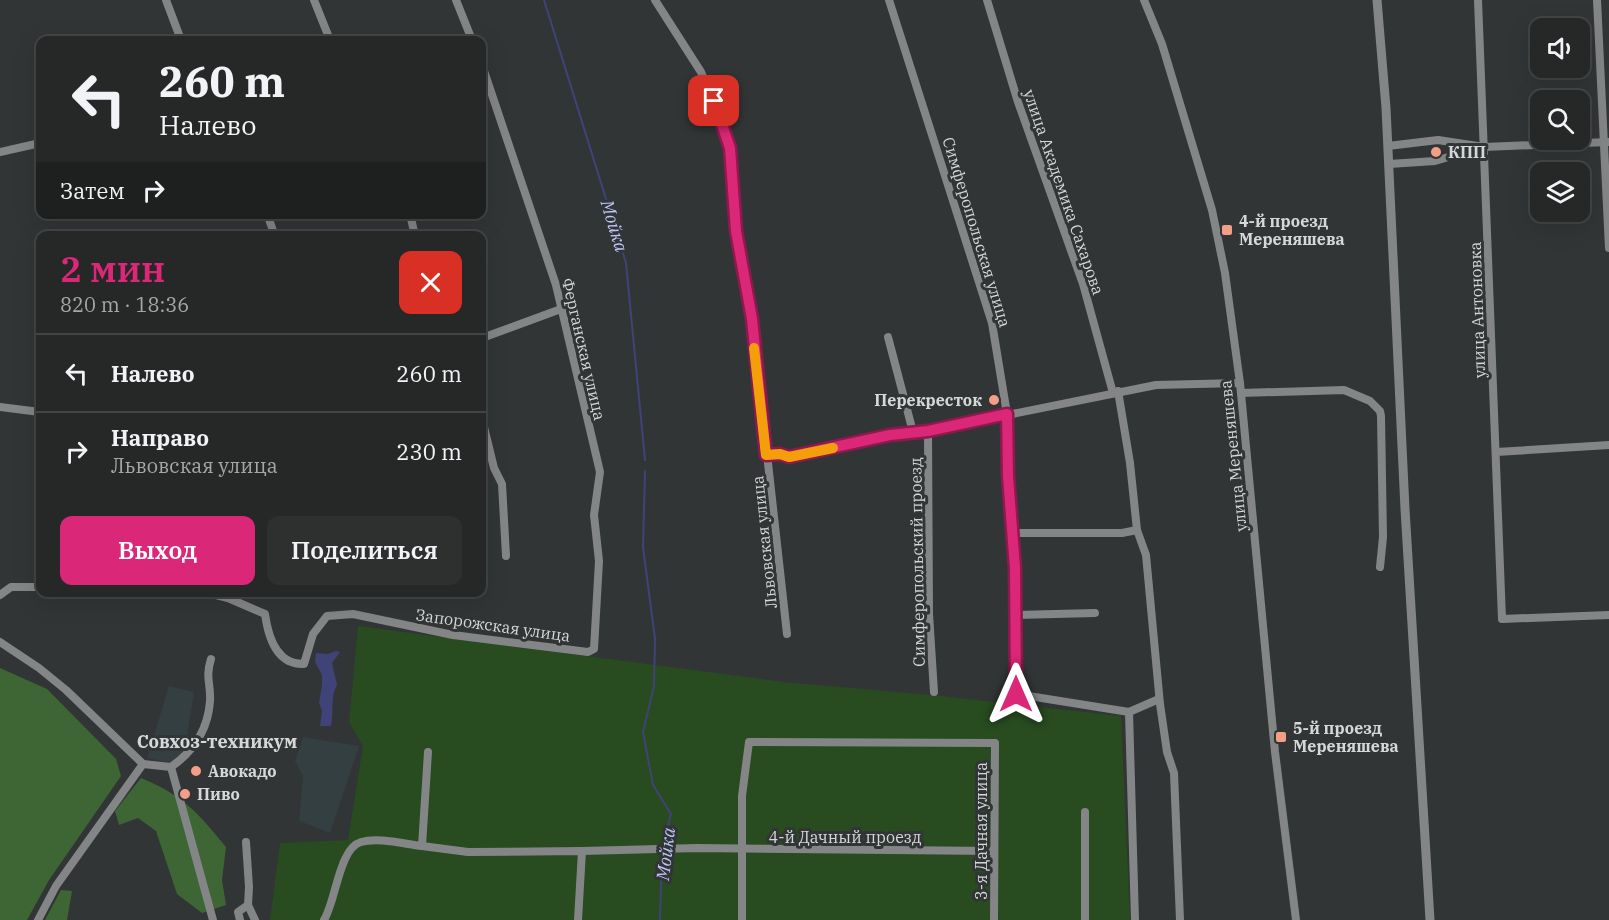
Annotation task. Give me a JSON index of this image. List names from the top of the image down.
{
  "streets": {
    "street": [
      "улица Академика Сахарова",
      "Симферопольская улица",
      "улица Антоновка",
      "Ферганская улица",
      "улица Мереняшева",
      "Львовская улица",
      "Симферопольский проезд",
      "Запорожская улица",
      "3-я Дачная улица",
      "4-й Дачный проезд"
    ]
  },
  "crossings": [
    ["Ферганская улица", "Запорожская улица"],
    ["3-я Дачная улица", "4-й Дачный проезд"]
  ],
  "districts": ["Совхоз-техникум"],
  "water": ["Мойка"],
  "places": {
    "other": [
      "КПП",
      "Перекресток",
      "Авокадо",
      "Пиво"
    ],
    "transit": ["4-й проезд Мереняшева", "5-й проезд Мереняшева"]
  },
  "page": {
    "turn": ["260 m", "Налево"],
    "then": "Затем",
    "heading": ["2 мин", "820 m · 18:36"],
    "list": [
      {
        "name": "Налево",
        "value": "260 m"
      },
      {
        "name": "Направо",
        "note": "Львовская улица",
        "value": "230 m"
      }
    ],
    "buttons": ["Выход", "Поделиться"]
  }
}
